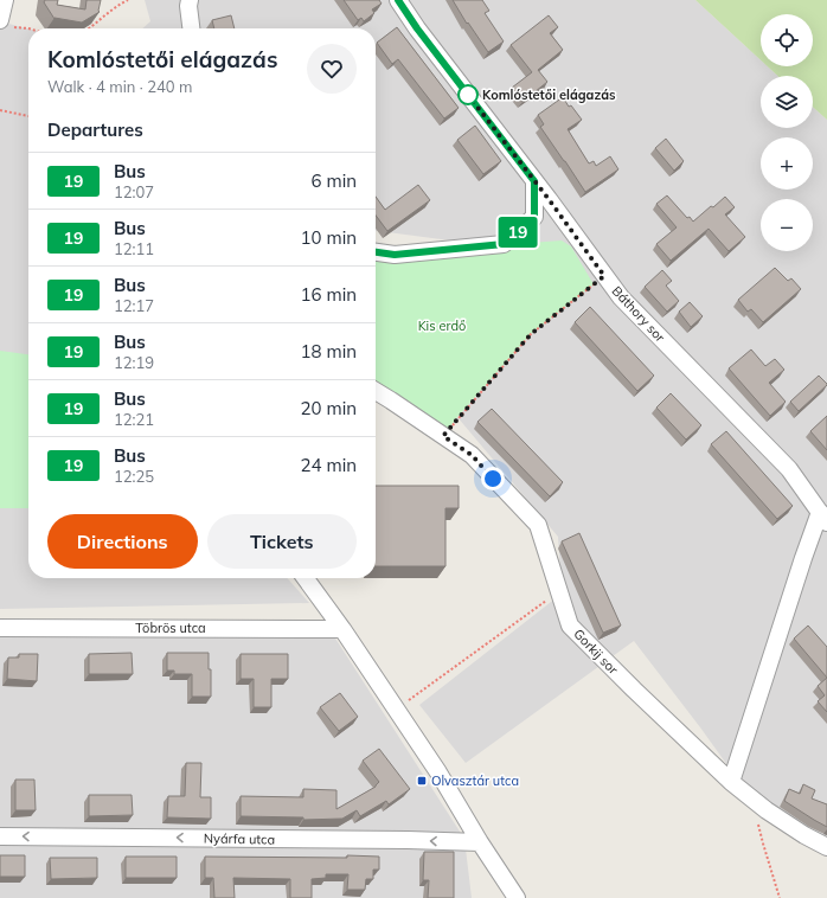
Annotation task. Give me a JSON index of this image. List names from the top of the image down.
{
  "streets": {
    "street": [
      "Báthory sor",
      "Töbrös utca",
      "Gorkij sor",
      "Nyárfa utca"
    ]
  },
  "one_way": ["Nyárfa utca"],
  "parks": ["Kis erdő"],
  "places": {
    "other": ["Komlóstetői elágazás"],
    "transit": ["Olvasztár utca"]
  },
  "lines": ["bus line 19"],
  "page": {
    "on_map": "19",
    "map_buttons": ["+", "−"],
    "heading": [
      ["Komlóstetői elágazás", "Walk · 4 min · 240 m"],
      "Departures"
    ],
    "list": [
      {
        "mark": "19",
        "name": "Bus",
        "note": "12:07",
        "value": "6 min"
      },
      {
        "mark": "19",
        "name": "Bus",
        "note": "12:11",
        "value": "10 min"
      },
      {
        "mark": "19",
        "name": "Bus",
        "note": "12:17",
        "value": "16 min"
      },
      {
        "mark": "19",
        "name": "Bus",
        "note": "12:19",
        "value": "18 min"
      },
      {
        "mark": "19",
        "name": "Bus",
        "note": "12:21",
        "value": "20 min"
      },
      {
        "mark": "19",
        "name": "Bus",
        "note": "12:25",
        "value": "24 min"
      }
    ],
    "buttons": ["Directions", "Tickets"]
  }
}
